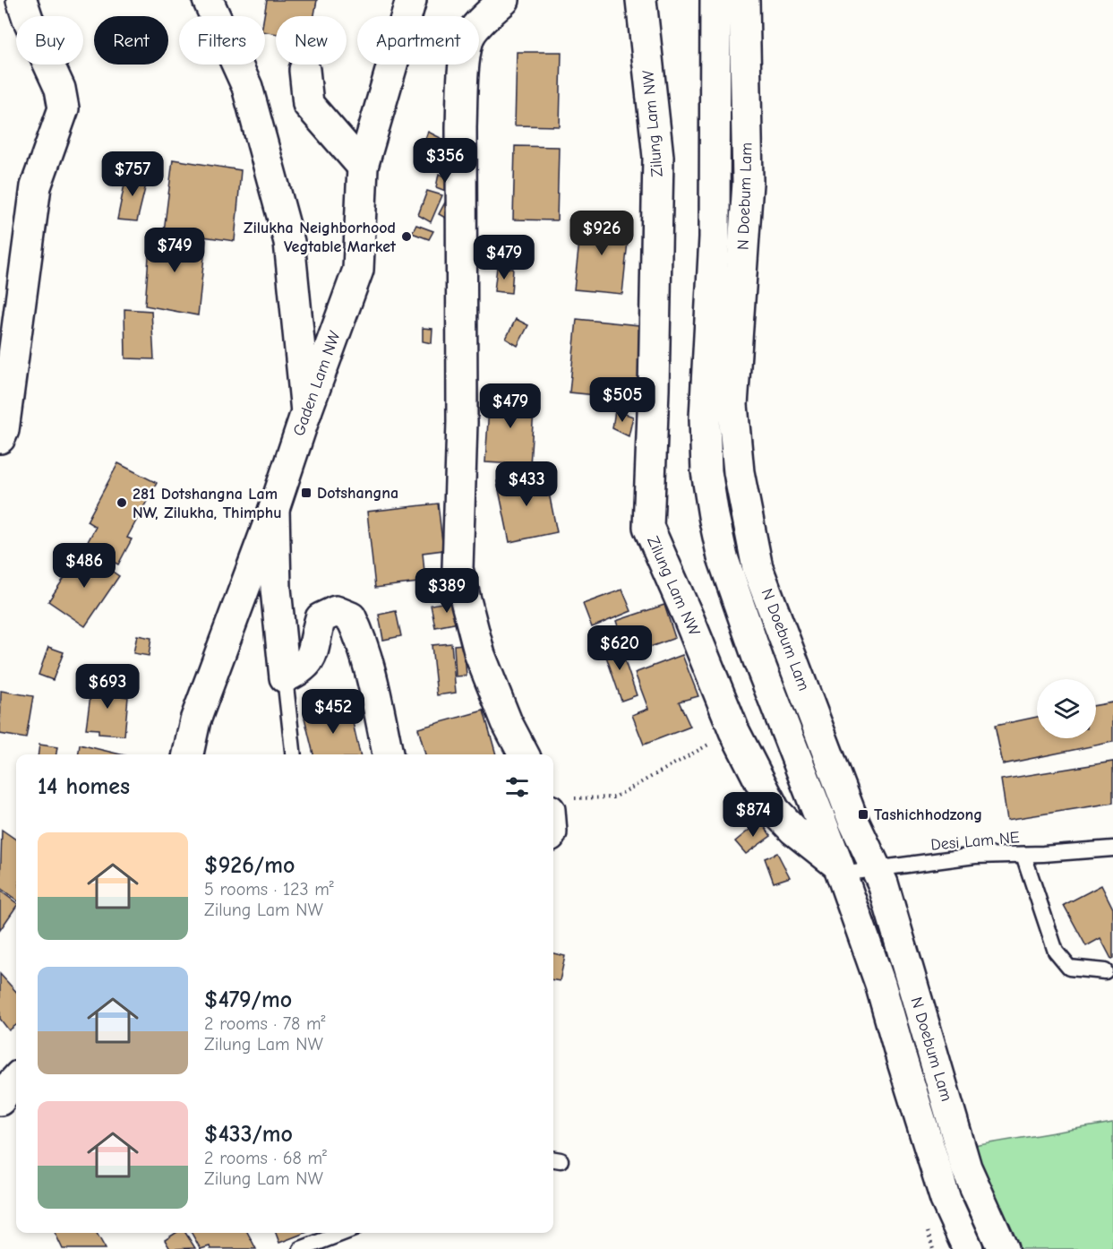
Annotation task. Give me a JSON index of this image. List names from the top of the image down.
{
  "streets": {
    "main road": ["Zilung Lam NW", "N Doebum Lam", "Gaden Lam NW"],
    "lane": ["Desi Lam NE"]
  },
  "crossings": [
    ["Zilung Lam NW", "N Doebum Lam"],
    ["Zilung Lam NW", "Desi Lam NE"],
    ["N Doebum Lam", "Desi Lam NE"]
  ],
  "places": {
    "other": ["Zilukha Neighborhood Vegtable Market", "281 Dotshangna Lam NW, Zilukha, Thimphu"],
    "transit": ["Dotshangna", "Tashichhodzong"]
  },
  "page": {
    "chip": [
      "Buy",
      "Rent",
      "Filters",
      "New",
      "Apartment"
    ],
    "price": [
      "$356",
      "$757",
      "$926",
      "$749",
      "$479",
      "$505",
      "$479",
      "$433",
      "$486",
      "$389",
      "$620",
      "$693",
      "$452",
      "$874"
    ],
    "heading": "14 homes",
    "list": [
      {
        "name": "$926/mo",
        "note": "5 rooms · 123 m² · Zilung Lam NW"
      },
      {
        "name": "$479/mo",
        "note": "2 rooms · 78 m² · Zilung Lam NW"
      },
      {
        "name": "$433/mo",
        "note": "2 rooms · 68 m² · Zilung Lam NW"
      }
    ]
  }
}
